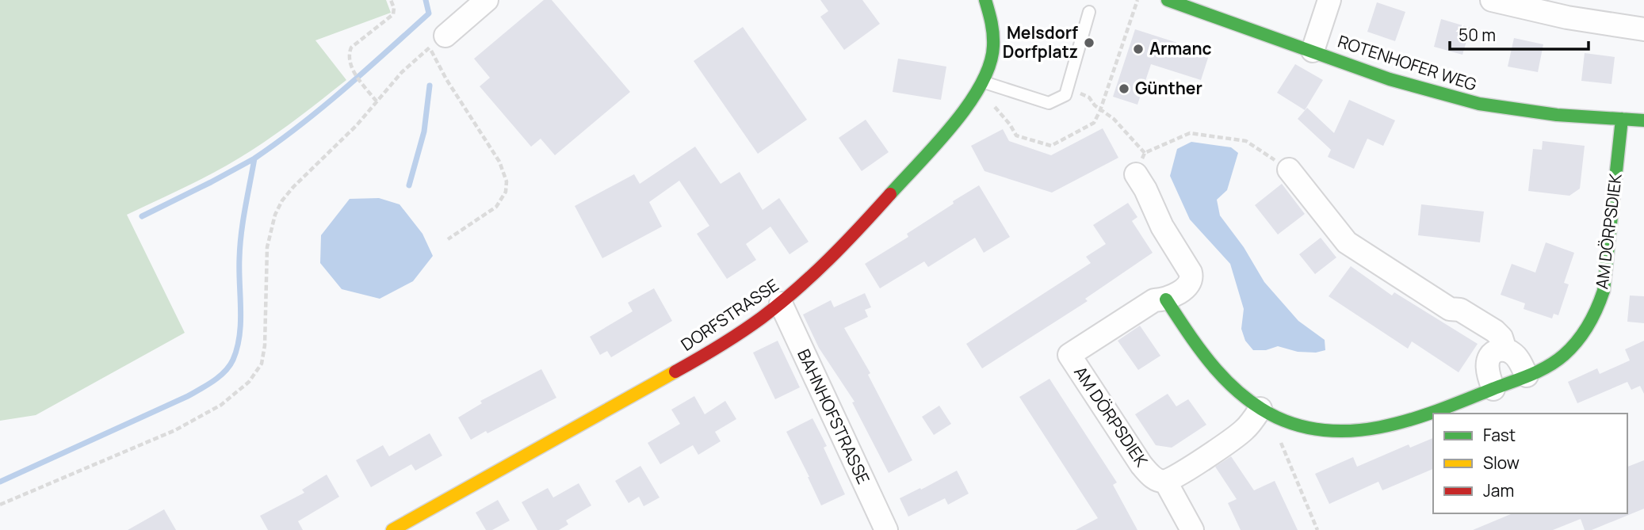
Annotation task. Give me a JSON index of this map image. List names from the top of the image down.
{
  "streets": {
    "street": [
      "ROTENHOFER WEG",
      "AM DÖRPSDIEK",
      "DORFSTRASSE",
      "BAHNHOFSTRASSE"
    ]
  },
  "crossings": [
    ["ROTENHOFER WEG", "AM DÖRPSDIEK"],
    ["DORFSTRASSE", "BAHNHOFSTRASSE"]
  ],
  "places": ["Melsdorf Dorfplatz", "Armanc", "Günther"],
  "legend": ["Fast", "Slow", "Jam"],
  "scale_bar": "50 m"
}
